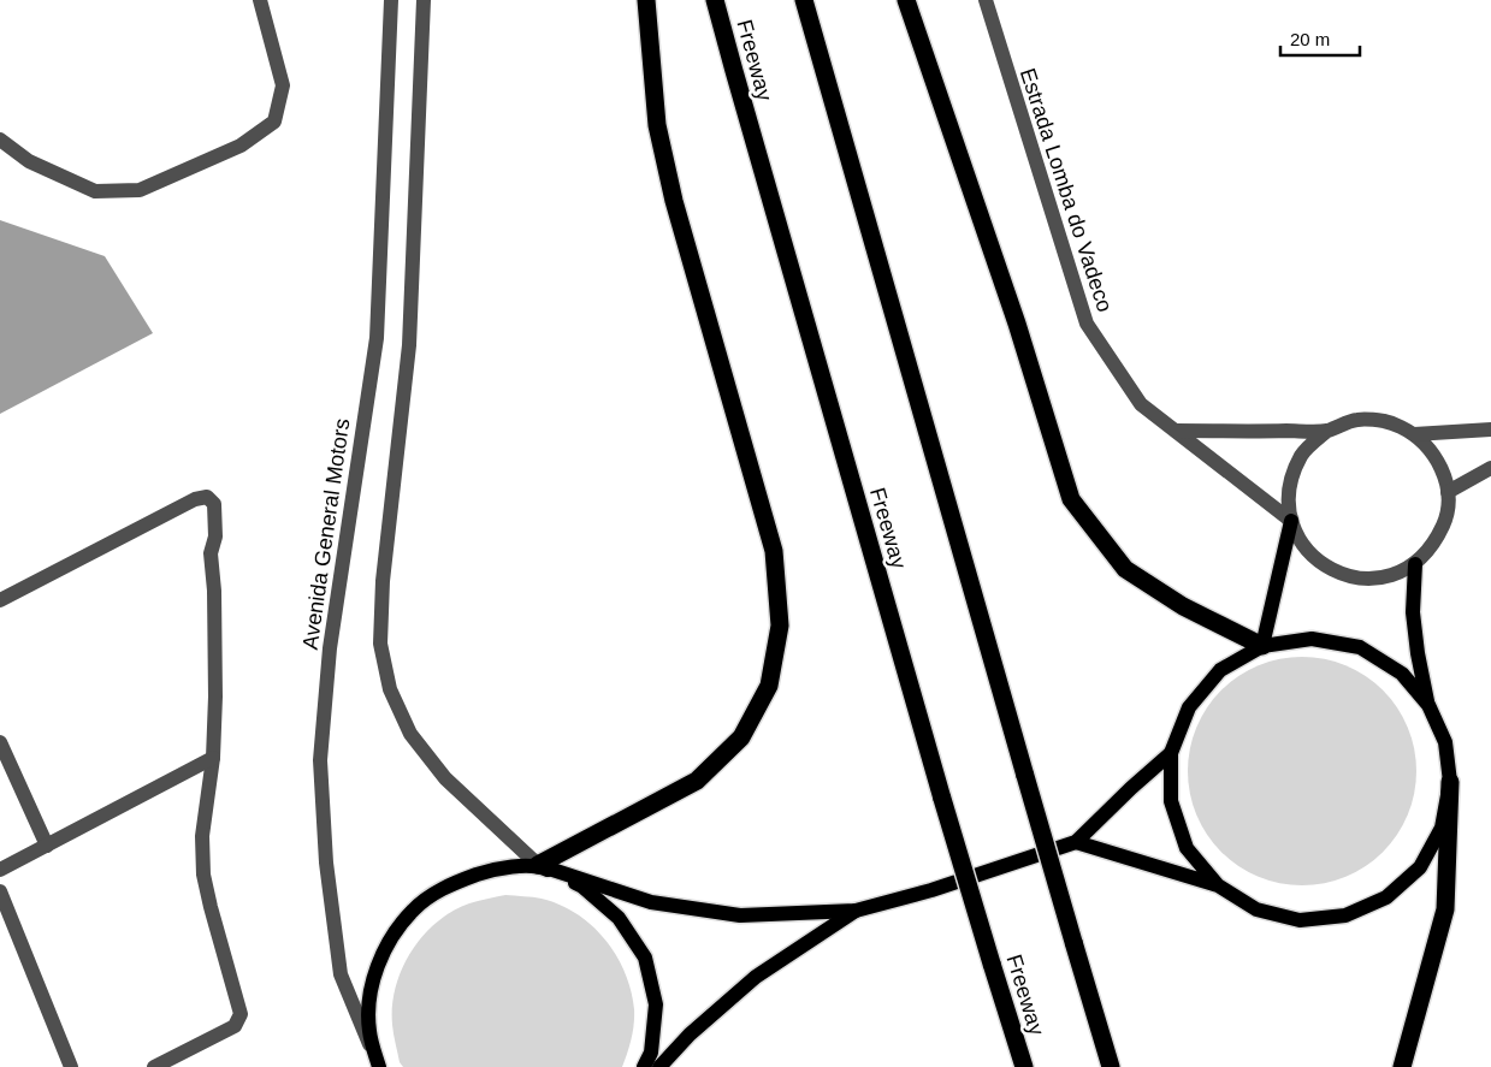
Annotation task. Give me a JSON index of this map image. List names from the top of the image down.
{
  "streets": {
    "highway": ["Freeway"],
    "street": ["Estrada Lomba do Vadeco", "Avenida General Motors"]
  },
  "scale_bar": "20 m"
}
